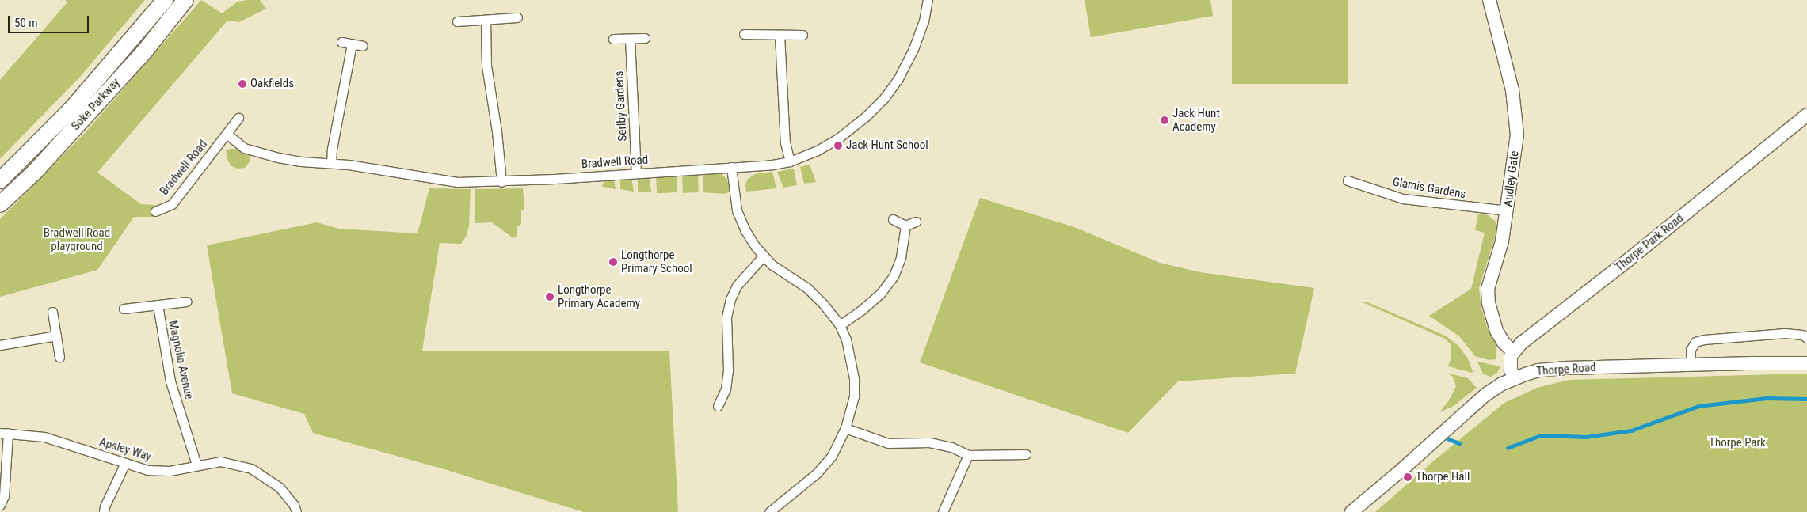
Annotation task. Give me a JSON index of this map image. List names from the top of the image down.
{
  "streets": {
    "highway": ["Soke Parkway"],
    "street": [
      "Serlby Gardens",
      "Bradwell Road",
      "Audley Gate",
      "Glamis Gardens",
      "Thorpe Park Road",
      "Magnolia Avenue",
      "Thorpe Road",
      "Apsley Way"
    ]
  },
  "crossings": [
    ["Serlby Gardens", "Bradwell Road"],
    ["Audley Gate", "Glamis Gardens"],
    ["Audley Gate", "Thorpe Park Road"],
    ["Magnolia Avenue", "Apsley Way"]
  ],
  "parks": ["Bradwell Road playground", "Thorpe Park"],
  "places": [
    "Oakfields",
    "Jack Hunt Academy",
    "Jack Hunt School",
    "Longthorpe Primary School",
    "Longthorpe Primary Academy",
    "Thorpe Hall"
  ],
  "scale_bar": "50 m"
}
